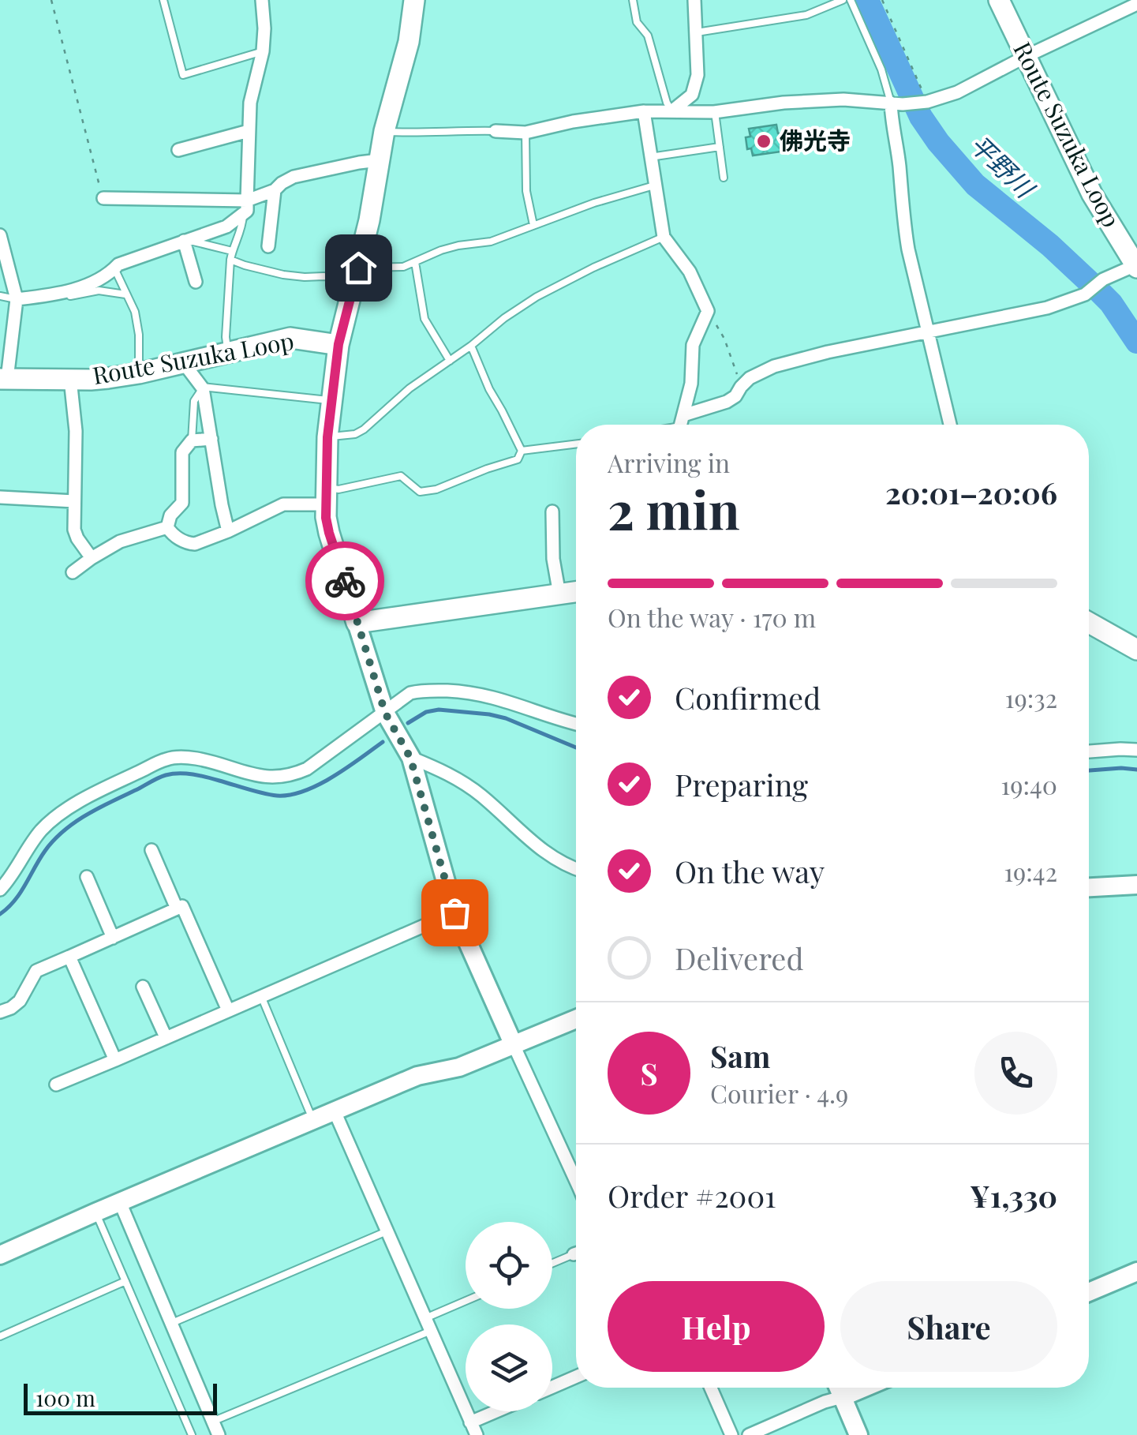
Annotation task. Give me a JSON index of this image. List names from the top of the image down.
{
  "streets": {
    "main road": ["Route Suzuka Loop"]
  },
  "water": ["平野川"],
  "places": ["佛光寺"],
  "scale_bar": "100 m",
  "page": {
    "heading": ["2 min", "Arriving in", "20:01–20:06"],
    "panel": [
      "Sam",
      "Courier · 4.9",
      "Order #2001",
      "¥1,330"
    ],
    "bar": "On the way · 170 m",
    "list": [
      ["Confirmed", "19:32"],
      ["Preparing", "19:40"],
      ["On the way", "19:42"],
      "Delivered"
    ],
    "round": "S",
    "buttons": ["Help", "Share"],
    "scale": "100 m"
  }
}
